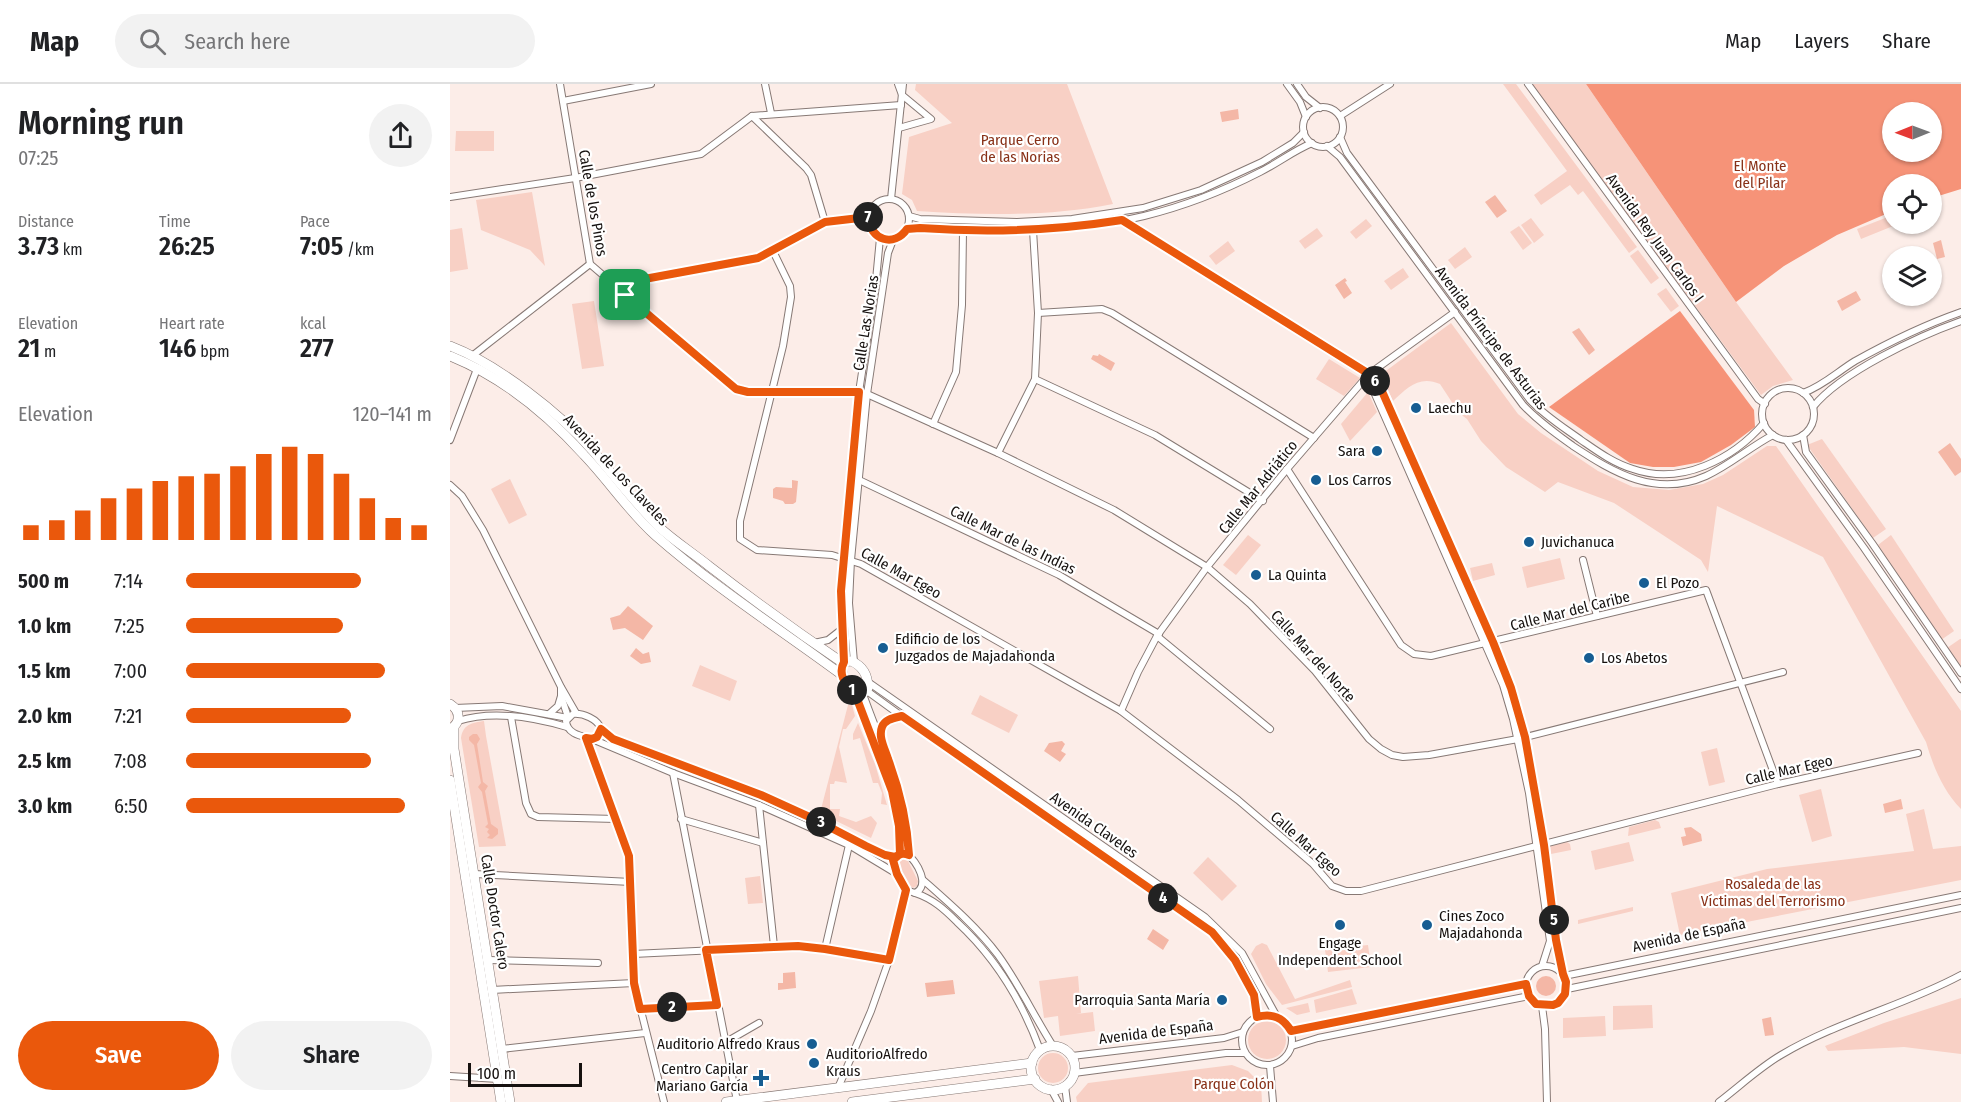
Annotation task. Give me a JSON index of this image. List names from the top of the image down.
{
  "streets": {
    "street": [
      "Calle de los Pinos",
      "Avenida Rey Juan Carlos I",
      "Calle Las Norias",
      "Avenida Príncipe de Asturias",
      "Avenida de Los Claveles",
      "Calle Mar Adriático",
      "Calle Mar de las Indias",
      "Calle Mar Egeo",
      "Calle Mar del Caribe",
      "Calle Mar del Norte",
      "Avenida Claveles",
      "Calle Doctor Calero",
      "Avenida de España"
    ]
  },
  "crossings": [
    ["Calle de los Pinos", "Calle Mar del Norte"],
    ["Avenida Rey Juan Carlos I", "Avenida Príncipe de Asturias"],
    ["Calle Las Norias", "Avenida de Los Claveles"],
    ["Calle Las Norias", "Calle Mar de las Indias"],
    ["Calle Las Norias", "Calle Mar Egeo"],
    ["Calle Las Norias", "Calle Mar del Norte"],
    ["Avenida Príncipe de Asturias", "Calle Mar Adriático"],
    ["Avenida de Los Claveles", "Avenida Claveles"],
    ["Calle Mar Adriático", "Calle Mar de las Indias"],
    ["Calle Mar Adriático", "Calle Mar Egeo"],
    ["Calle Mar Adriático", "Calle Mar del Caribe"],
    ["Calle Mar Adriático", "Calle Mar del Norte"],
    ["Calle Mar del Caribe", "Calle Mar del Norte"],
    ["Avenida Claveles", "Avenida de España"]
  ],
  "parks": [
    "Parque Cerro de las Norias",
    "El Monte del Pilar",
    "Rosaleda de las Víctimas del Terrorismo",
    "Parque Colón"
  ],
  "places": {
    "other": [
      "Laechu",
      "Sara",
      "Los Carros",
      "Juvichanuca",
      "La Quinta",
      "El Pozo",
      "Edificio de los Juzgados de Majadahonda",
      "Los Abetos",
      "Engage Independent School",
      "Cines Zoco Majadahonda",
      "Parroquia Santa María",
      "Auditorio Alfredo Kraus",
      "AuditorioAlfredo Kraus"
    ],
    "health": ["Centro Capilar Mariano García"]
  },
  "scale_bar": "100 m",
  "north": "left",
  "page": {
    "header": "Map",
    "search": "Search here",
    "nav": ["Map", "Layers", "Share"],
    "heading": ["Morning run", "07:25"],
    "stats": [
      ["Distance", "3.73 km"],
      ["Time", "26:25"],
      ["Pace", "7:05 /km"],
      ["Elevation", "21 m"],
      ["Heart rate", "146 bpm"],
      ["kcal", "277"]
    ],
    "pins": [
      "7",
      "6",
      "1",
      "3",
      "4",
      "5",
      "2"
    ],
    "chart": ["Elevation", "120–141 m"],
    "list": [
      {
        "name": "500 m",
        "note": "7:14"
      },
      {
        "name": "1.0 km",
        "note": "7:25"
      },
      {
        "name": "1.5 km",
        "note": "7:00"
      },
      {
        "name": "2.0 km",
        "note": "7:21"
      },
      {
        "name": "2.5 km",
        "note": "7:08"
      },
      {
        "name": "3.0 km",
        "note": "6:50"
      }
    ],
    "buttons": ["Save", "Share"],
    "scale": "100 m"
  }
}
